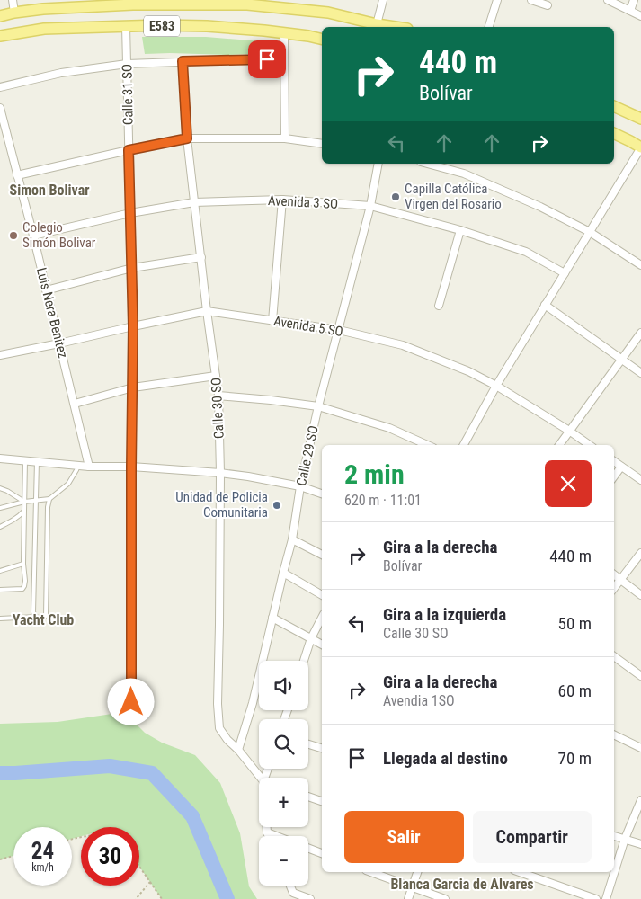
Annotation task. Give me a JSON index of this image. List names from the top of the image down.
{
  "streets": {
    "main road": ["E583"],
    "street": [
      "Calle 31 SO",
      "Avenida 3 SO",
      "Luis Nera Benitez",
      "Avenida 5 SO",
      "Calle 30 SO",
      "Calle 29 SO"
    ]
  },
  "crossings": [
    ["E583", "Calle 31 SO"],
    ["Calle 31 SO", "Avenida 3 SO"],
    ["Calle 31 SO", "Avenida 5 SO"],
    ["Avenida 3 SO", "Luis Nera Benitez"],
    ["Avenida 3 SO", "Calle 30 SO"],
    ["Avenida 3 SO", "Calle 29 SO"],
    ["Luis Nera Benitez", "Avenida 5 SO"],
    ["Avenida 5 SO", "Calle 30 SO"],
    ["Avenida 5 SO", "Calle 29 SO"],
    ["Calle 30 SO", "Calle 29 SO"]
  ],
  "districts": ["Simon Bolivar", "Yacht Club", "Blanca Garcia de Alvares"],
  "places": ["Capilla Católica Virgen del Rosario", "Colegio Simón Bolivar", "Unidad de Policia Comunitaria"],
  "page": {
    "turn": ["440 m", "Bolívar"],
    "heading": ["2 min", "620 m · 11:01"],
    "list": [
      {
        "name": "Gira a la derecha",
        "note": "Bolívar",
        "value": "440 m"
      },
      {
        "name": "Gira a la izquierda",
        "note": "Calle 30 SO",
        "value": "50 m"
      },
      {
        "name": "Gira a la derecha",
        "note": "Avendia 1SO",
        "value": "60 m"
      },
      {
        "name": "Llegada al destino",
        "value": "70 m"
      }
    ],
    "map_buttons": ["+", "−"],
    "buttons": ["Salir", "Compartir"],
    "speed": "24 km/h",
    "limit": "30"
  }
}
